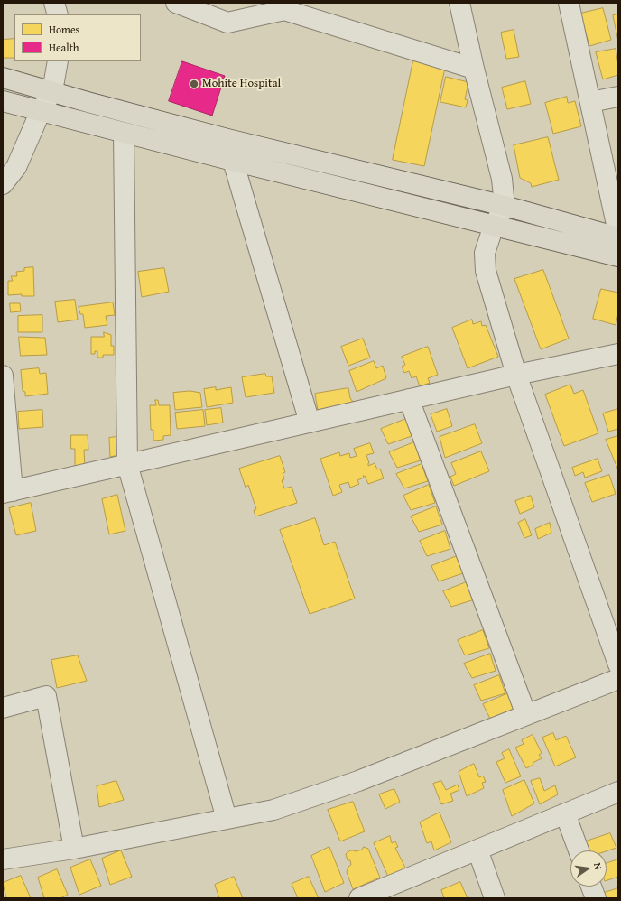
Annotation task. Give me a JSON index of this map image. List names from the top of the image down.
{
  "places": ["Mohite Hospital"],
  "legend": ["Homes", "Health"],
  "north": "right"
}
